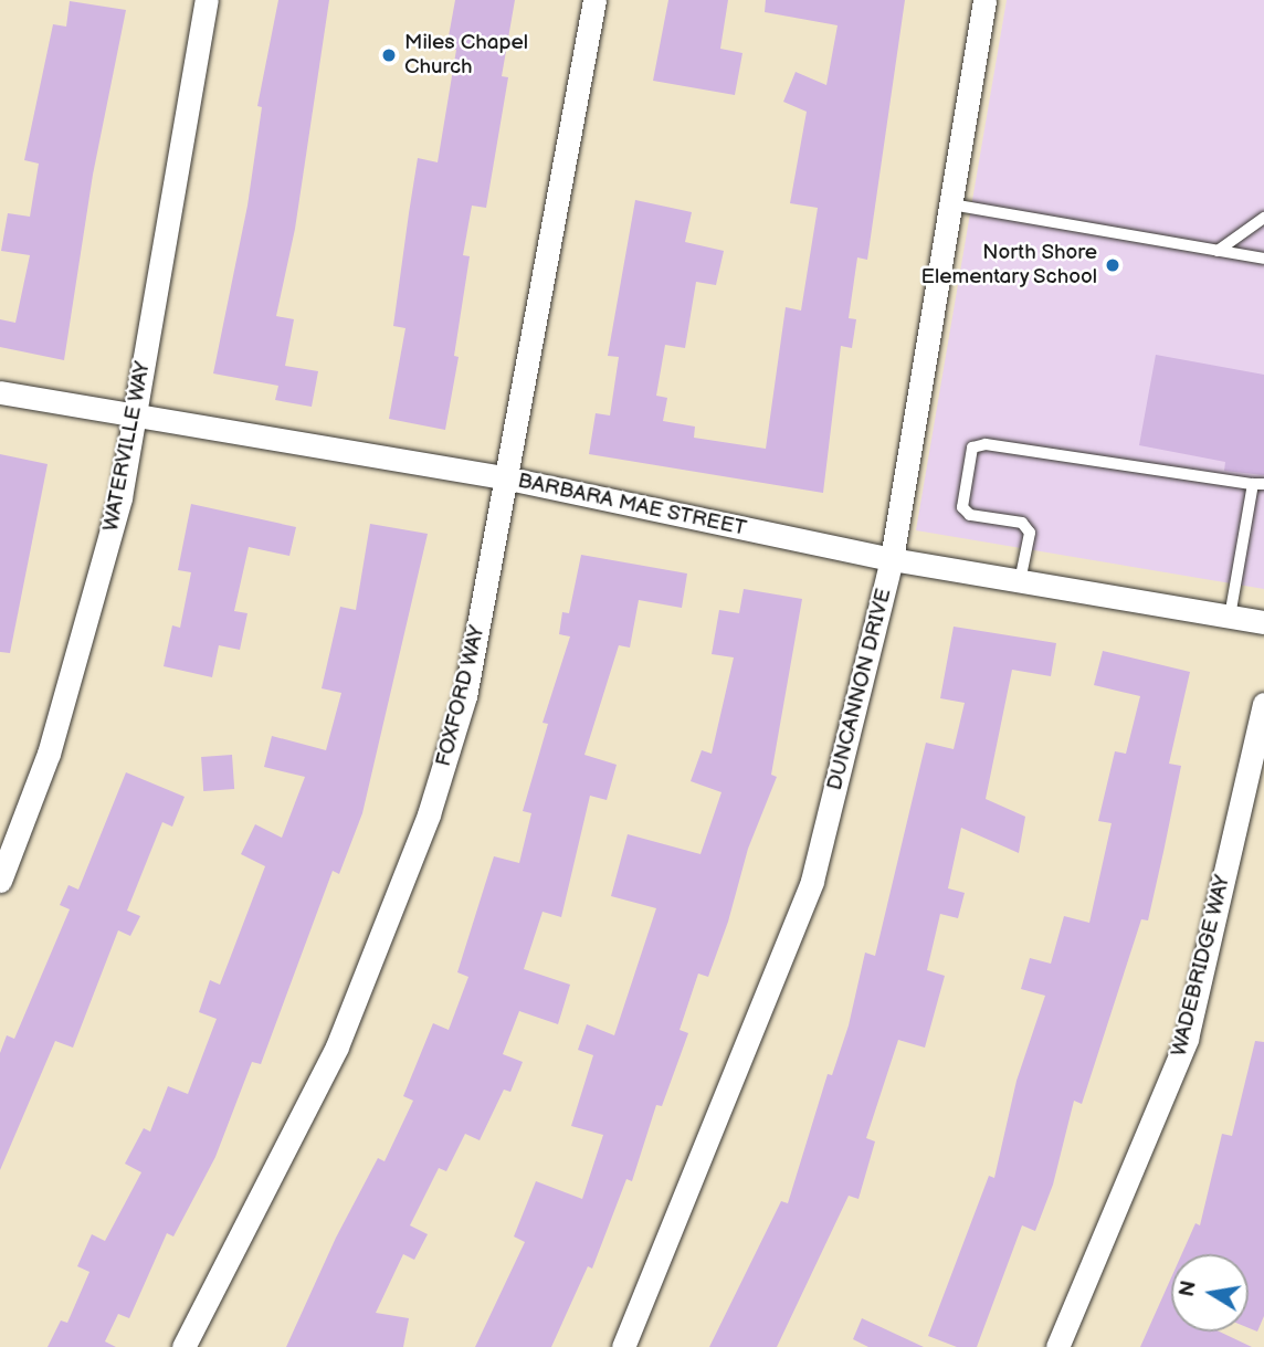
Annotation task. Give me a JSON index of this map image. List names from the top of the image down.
{
  "streets": {
    "street": [
      "WATERVILLE WAY",
      "BARBARA MAE STREET",
      "DUNCANNON DRIVE",
      "FOXFORD WAY",
      "WADEBRIDGE WAY"
    ]
  },
  "crossings": [
    ["WATERVILLE WAY", "BARBARA MAE STREET"],
    ["BARBARA MAE STREET", "DUNCANNON DRIVE"],
    ["BARBARA MAE STREET", "FOXFORD WAY"]
  ],
  "places": ["Miles Chapel Church", "North Shore Elementary School"],
  "north": "left"
}
